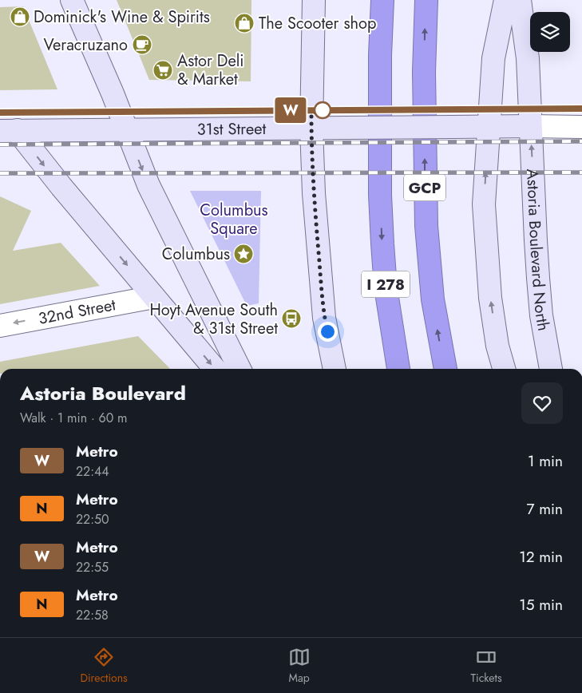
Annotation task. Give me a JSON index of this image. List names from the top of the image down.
{
  "streets": {
    "highway": ["GCP", "I 278"],
    "main road": ["31st Street", "Astoria Boulevard North"],
    "street": ["32nd Street"]
  },
  "crossings": [
    ["31st Street", "Astoria Boulevard North"]
  ],
  "one_way": ["32nd Street"],
  "parks": ["Columbus Square"],
  "places": {
    "shop": ["Dominick's Wine & Spirits", "The Scooter shop"],
    "cafe": ["Veracruzano"],
    "supermarket": ["Astor Deli & Market"],
    "place": ["Columbus"],
    "bus stop": ["Hoyt Avenue South & 31st Street"]
  },
  "lines": ["metro line W"],
  "page": {
    "on_map": "W",
    "heading": ["Astoria Boulevard", "Walk · 1 min · 60 m"],
    "list": [
      {
        "mark": "W",
        "name": "Metro",
        "note": "22:44",
        "value": "1 min"
      },
      {
        "mark": "N",
        "name": "Metro",
        "note": "22:50",
        "value": "7 min"
      },
      {
        "mark": "W",
        "name": "Metro",
        "note": "22:55",
        "value": "12 min"
      },
      {
        "mark": "N",
        "name": "Metro",
        "note": "22:58",
        "value": "15 min"
      }
    ],
    "tabs": ["Directions", "Map", "Tickets"]
  }
}
